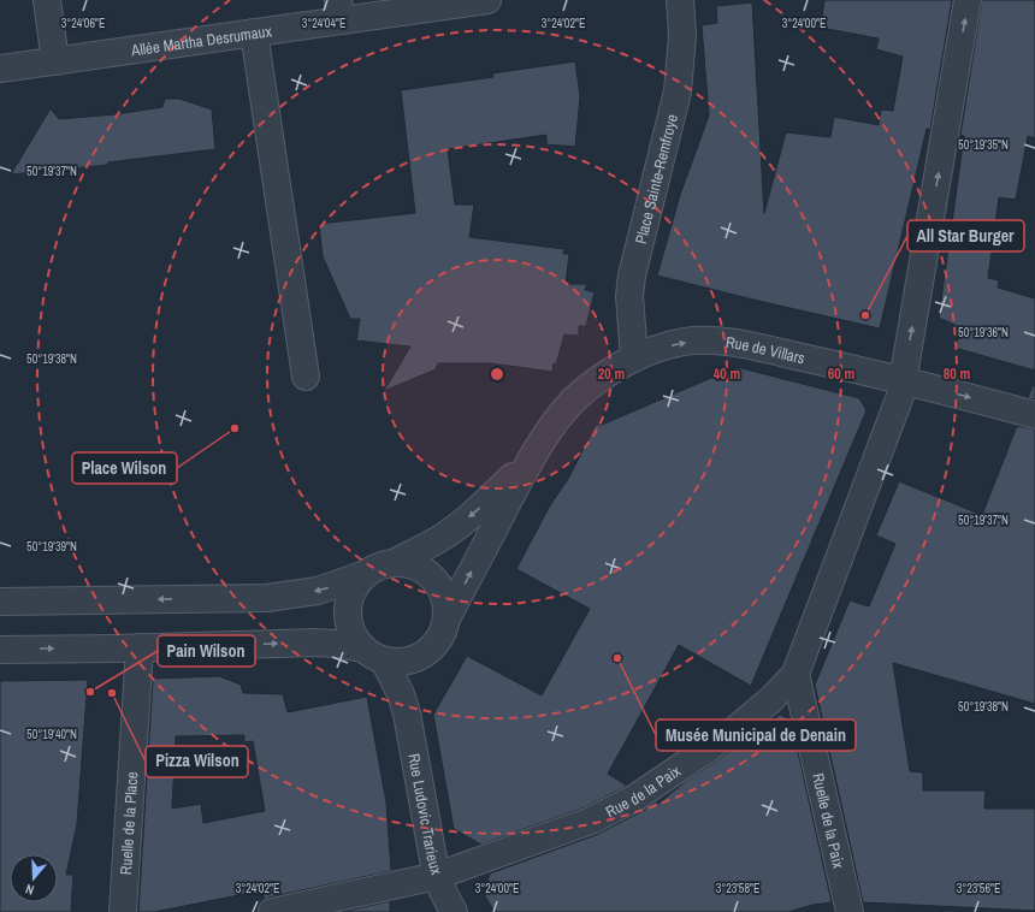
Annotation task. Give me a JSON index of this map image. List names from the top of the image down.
{
  "streets": {
    "street": [
      "Allée Martha Desrumaux",
      "Place Sainte-Remfroye",
      "Rue de Villars",
      "Rue de la Paix",
      "Rue Ludovic Trarieux",
      "Ruelle de la Paix",
      "Ruelle de la Place"
    ]
  },
  "crossings": [
    ["Place Sainte-Remfroye", "Rue de Villars"],
    ["Rue de Villars", "Rue de la Paix"],
    ["Rue de la Paix", "Rue Ludovic Trarieux"],
    ["Rue de la Paix", "Ruelle de la Paix"]
  ],
  "one_way": ["Rue de Villars"],
  "places": [
    "All Star Burger",
    "Place Wilson",
    "Musée Municipal de Denain",
    "Pain Wilson",
    "Pizza Wilson"
  ],
  "north": "bottom",
  "coordinates": [
    "3°24'06\"E",
    "3°24'04\"E",
    "3°24'02\"E",
    "3°24'00\"E",
    "50°19'35\"N",
    "50°19'37\"N",
    "50°19'36\"N",
    "50°19'38\"N",
    "50°19'39\"N",
    "50°19'40\"N",
    "3°23'58\"E",
    "3°23'56\"E"
  ],
  "rings": [
    "20 m",
    "40 m",
    "60 m",
    "80 m"
  ]
}
